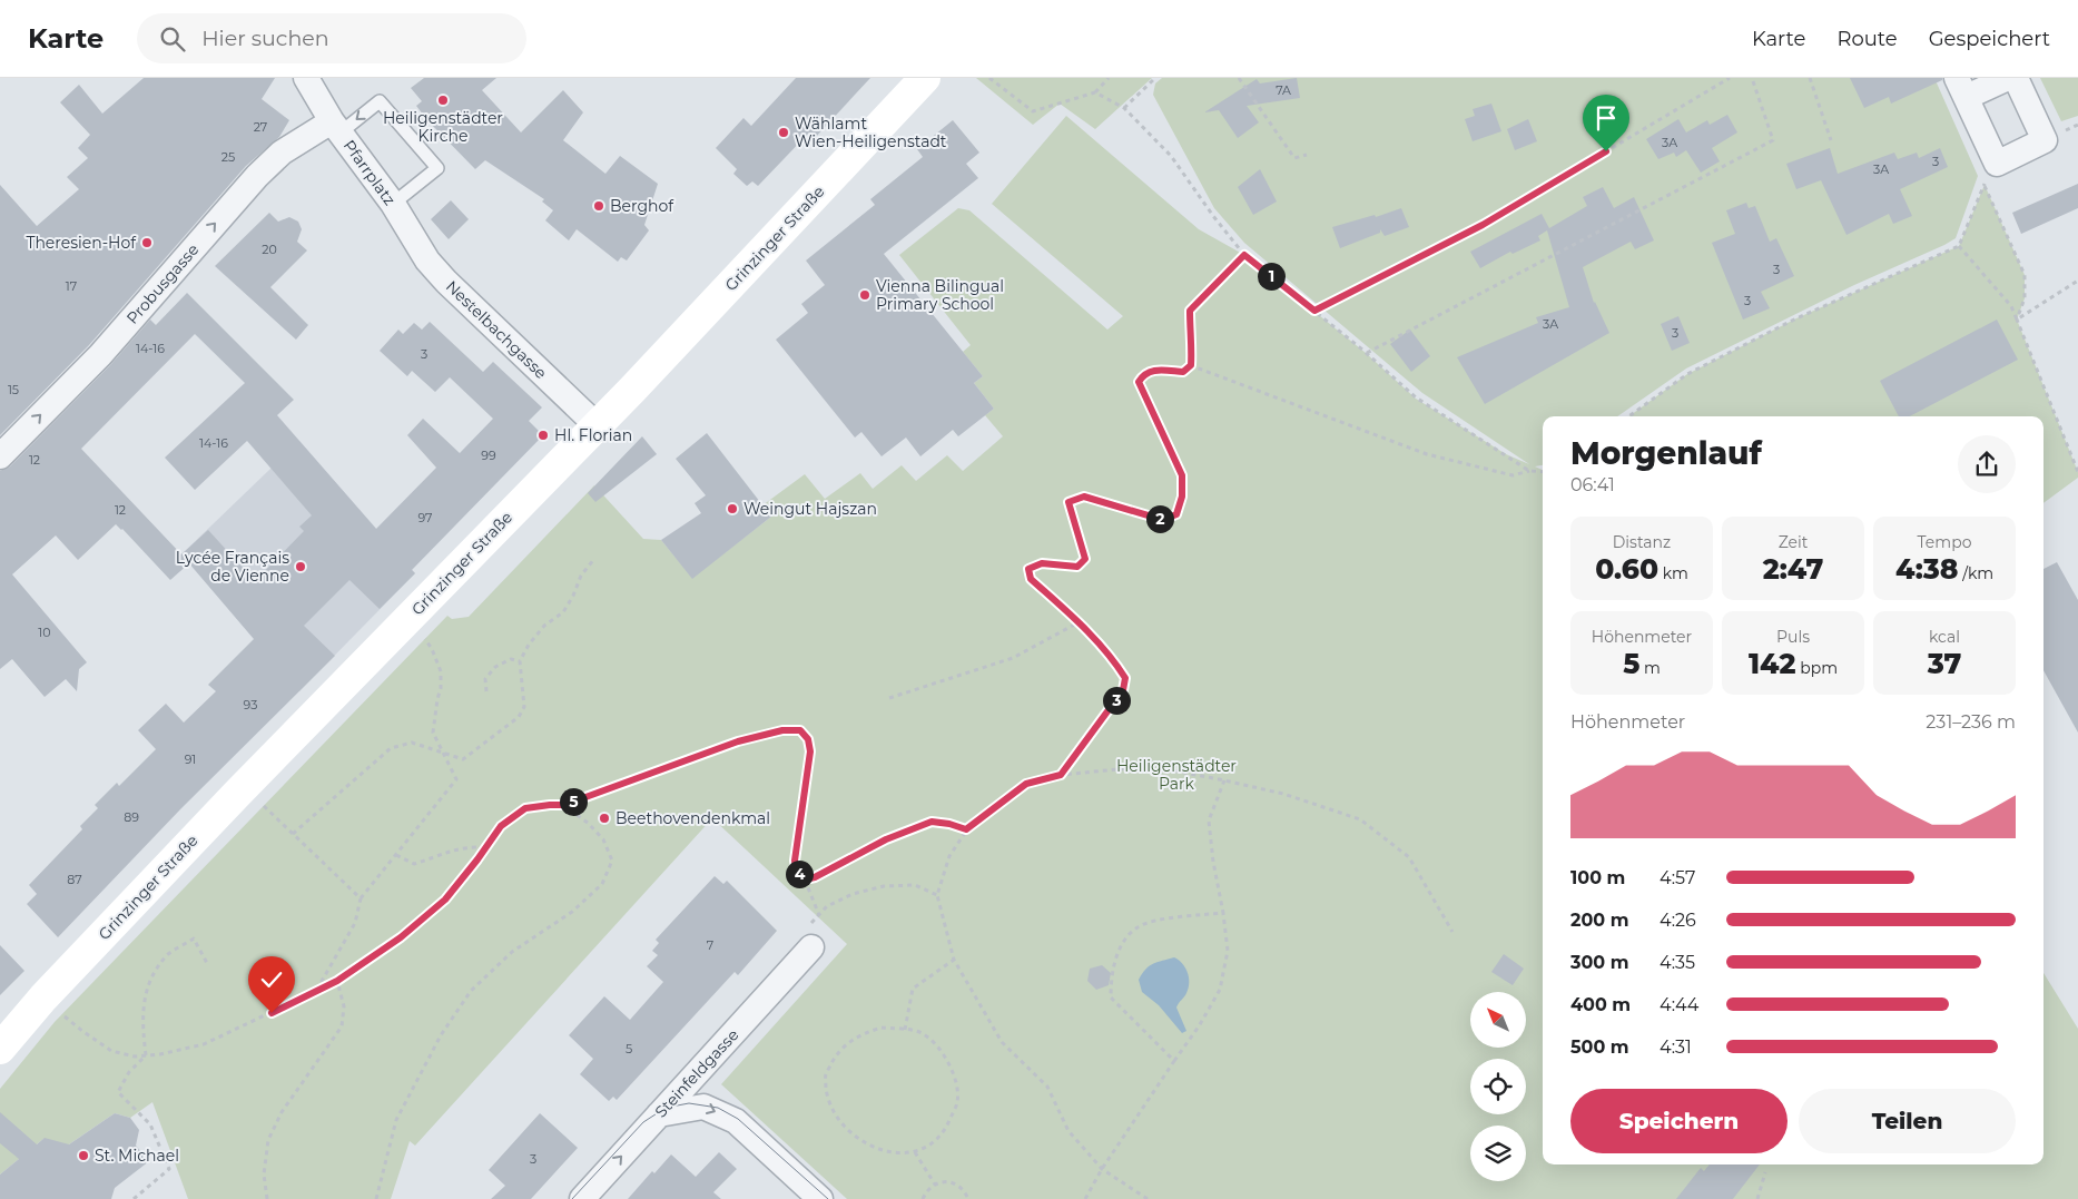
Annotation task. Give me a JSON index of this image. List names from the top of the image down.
{
  "streets": {
    "street": [
      "Pfarrplatz",
      "Grinzinger Straße",
      "Probusgasse",
      "Nestelbachgasse",
      "Steinfeldgasse"
    ]
  },
  "crossings": [
    ["Pfarrplatz", "Probusgasse"],
    ["Pfarrplatz", "Nestelbachgasse"],
    ["Grinzinger Straße", "Nestelbachgasse"]
  ],
  "one_way": ["Probusgasse"],
  "parks": ["Heiligenstädter Park"],
  "places": [
    "Heiligenstädter Kirche",
    "Wählamt Wien-Heiligenstadt",
    "Berghof",
    "Theresien-Hof",
    "Vienna Bilingual Primary School",
    "Hl. Florian",
    "Weingut Hajszan",
    "Lycée Français de Vienne",
    "Beethovendenkmal",
    "St. Michael"
  ],
  "house_numbers": [
    "7A",
    "27",
    "3A",
    "25",
    "3",
    "3A",
    "20",
    "3",
    "17",
    "3",
    "3A",
    "3",
    "14-16",
    "3",
    "15",
    "14-16",
    "99",
    "12",
    "12",
    "97",
    "10",
    "93",
    "91",
    "89",
    "87",
    "7",
    "5",
    "3"
  ],
  "north": "top left",
  "page": {
    "header": "Karte",
    "search": "Hier suchen",
    "nav": ["Karte", "Route", "Gespeichert"],
    "pins": [
      "1",
      "2",
      "3",
      "5",
      "4"
    ],
    "heading": ["Morgenlauf", "06:41"],
    "stats": [
      ["Distanz", "0.60 km"],
      ["Zeit", "2:47"],
      ["Tempo", "4:38 /km"],
      ["Höhenmeter", "5 m"],
      ["Puls", "142 bpm"],
      ["kcal", "37"]
    ],
    "chart": ["Höhenmeter", "231–236 m"],
    "list": [
      {
        "name": "100 m",
        "note": "4:57"
      },
      {
        "name": "200 m",
        "note": "4:26"
      },
      {
        "name": "300 m",
        "note": "4:35"
      },
      {
        "name": "400 m",
        "note": "4:44"
      },
      {
        "name": "500 m",
        "note": "4:31"
      }
    ],
    "buttons": ["Speichern", "Teilen"]
  }
}
